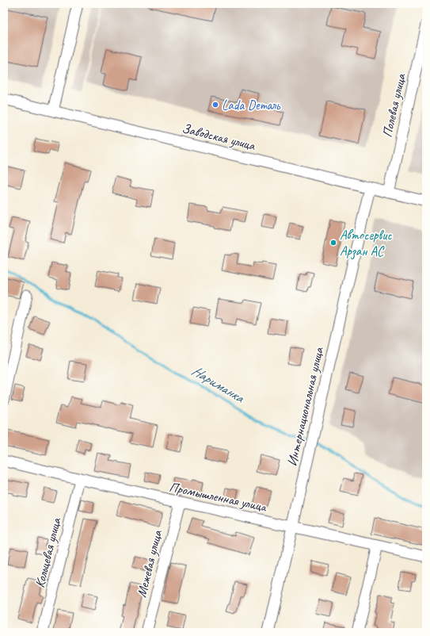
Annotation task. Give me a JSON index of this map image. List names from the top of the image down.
{
  "streets": {
    "street": [
      "Полевая улица",
      "Заводская улица",
      "Интернациональная улица",
      "Промышленная улица",
      "Кольцевая улица",
      "Межевая улица"
    ]
  },
  "crossings": [
    ["Полевая улица", "Заводская улица"],
    ["Заводская улица", "Интернациональная улица"],
    ["Интернациональная улица", "Промышленная улица"],
    ["Промышленная улица", "Кольцевая улица"],
    ["Промышленная улица", "Межевая улица"]
  ],
  "water": ["Нариманка"],
  "places": ["Lada Dеталь", "Автосервис Арзан АС"]
}
